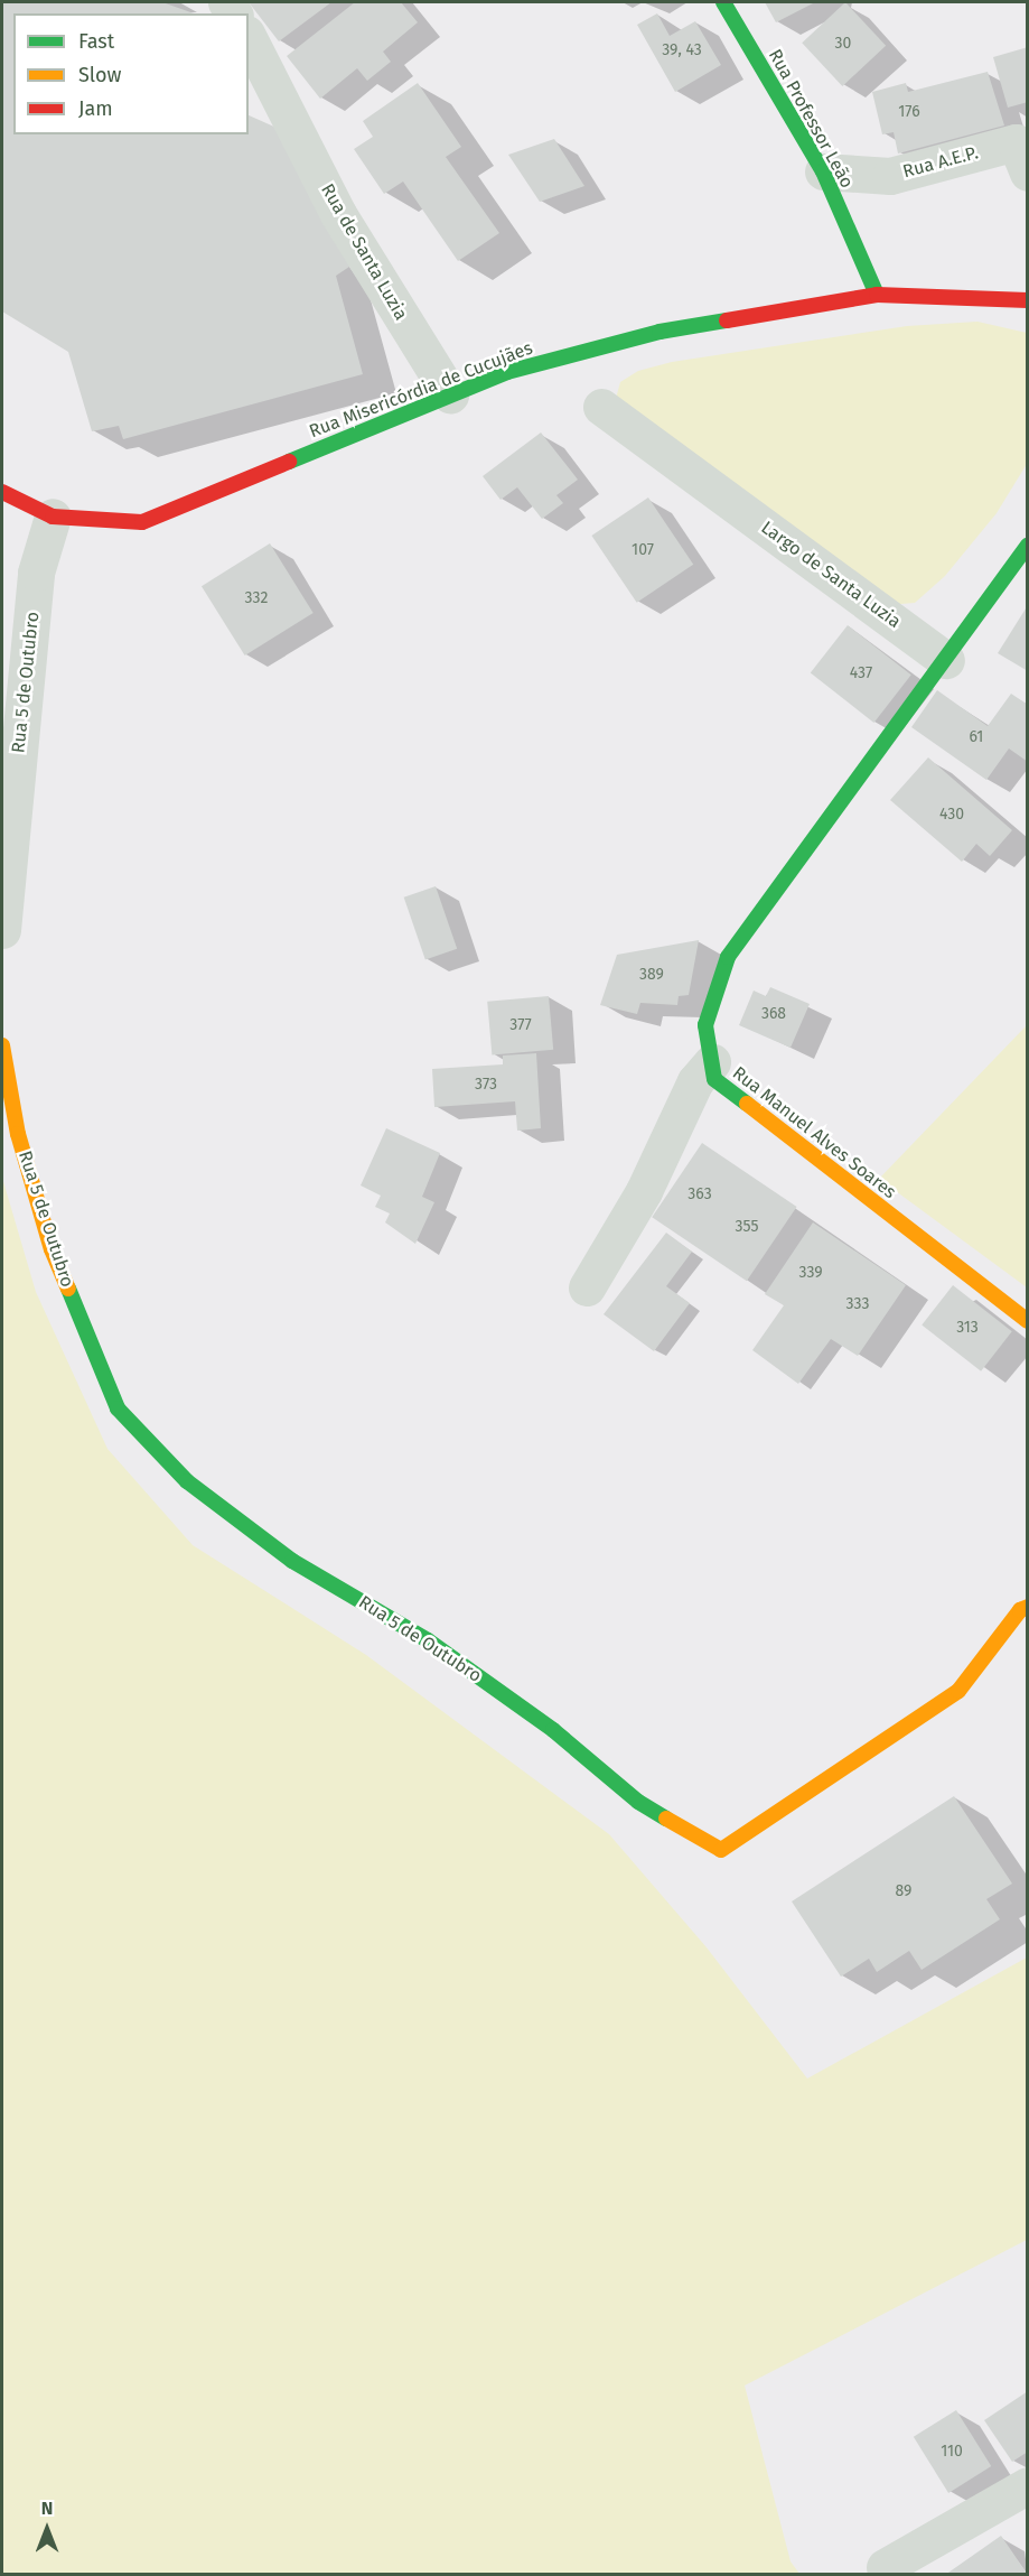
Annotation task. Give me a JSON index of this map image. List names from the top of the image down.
{
  "streets": {
    "street": [
      "Rua Professor Leão",
      "Rua A.E.P.",
      "Rua de Santa Luzia",
      "Rua Misericórdia de Cucujães",
      "Largo de Santa Luzia",
      "Rua 5 de Outubro",
      "Rua Manuel Alves Soares"
    ]
  },
  "crossings": [
    ["Rua Professor Leão", "Rua A.E.P."],
    ["Rua Professor Leão", "Rua Misericórdia de Cucujães"],
    ["Rua de Santa Luzia", "Rua Misericórdia de Cucujães"],
    ["Rua Misericórdia de Cucujães", "Rua 5 de Outubro"],
    ["Largo de Santa Luzia", "Rua Manuel Alves Soares"]
  ],
  "house_numbers": [
    "30",
    "39, 43",
    "176",
    "107",
    "332",
    "437",
    "61",
    "430",
    "389",
    "368",
    "377",
    "373",
    "363",
    "355",
    "339",
    "333",
    "313",
    "89",
    "110"
  ],
  "legend": ["Fast", "Slow", "Jam"],
  "north": "top"
}
